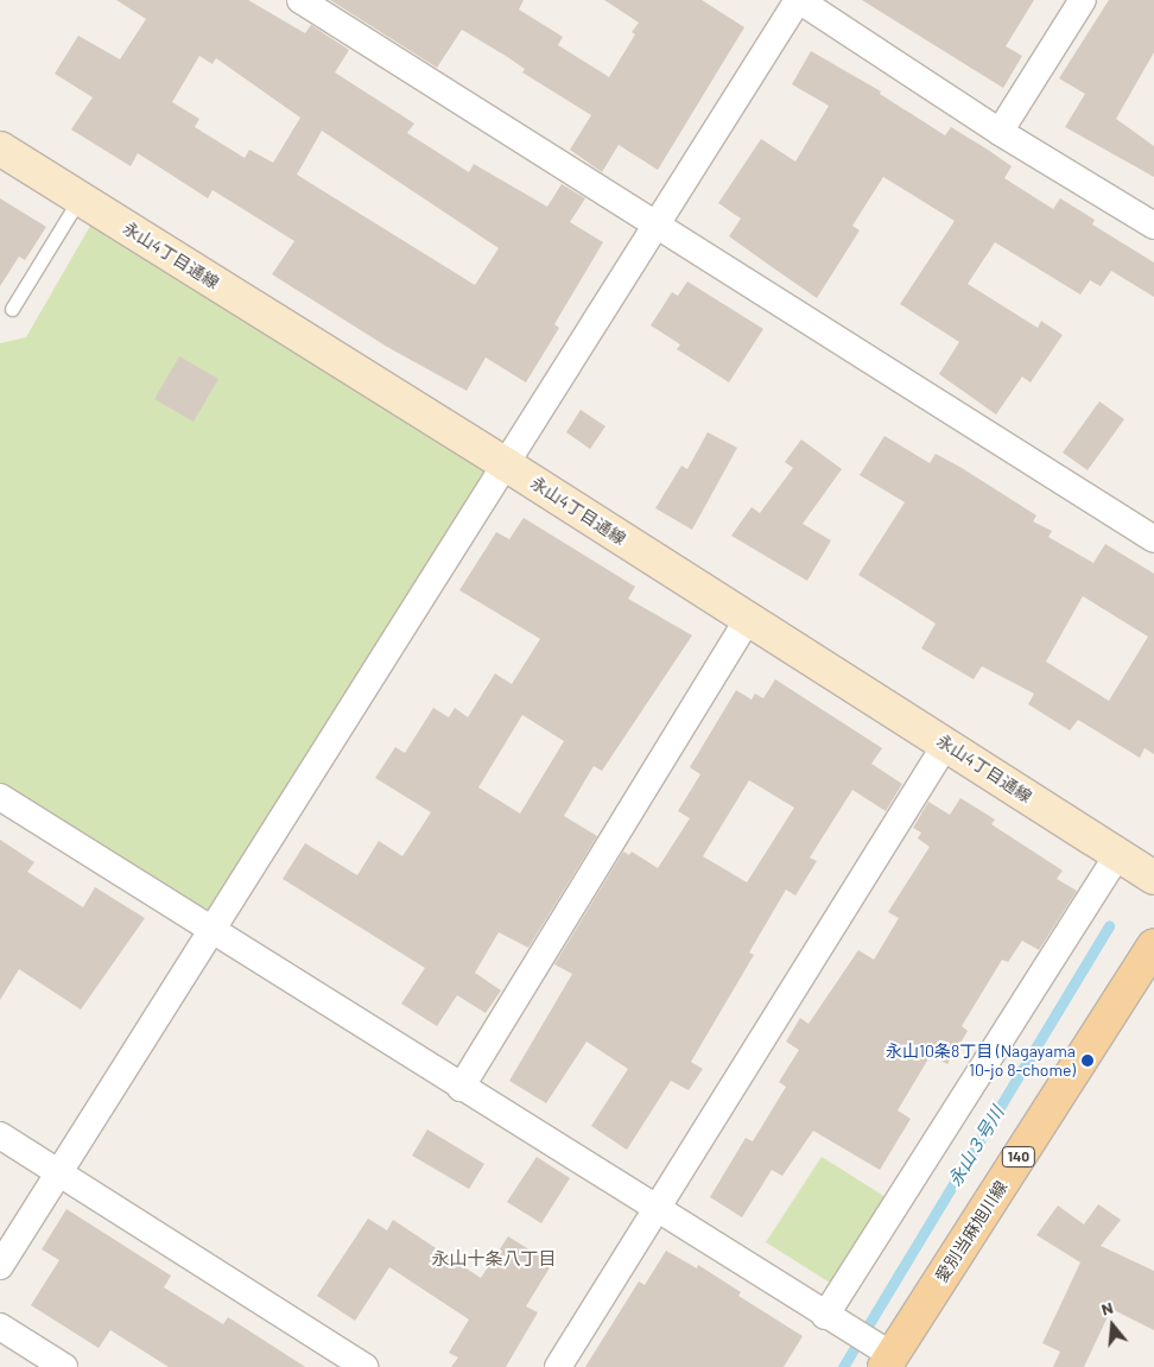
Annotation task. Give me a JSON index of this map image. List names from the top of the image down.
{
  "streets": {
    "main road": ["140", "愛別当麻旭川線"],
    "street": ["永山4丁目通線"]
  },
  "districts": ["永山十条八丁目"],
  "water": ["永山３号川"],
  "places": ["永山10条8丁目 (Nagayama 10-jo 8-chome)"],
  "north": "top"
}
